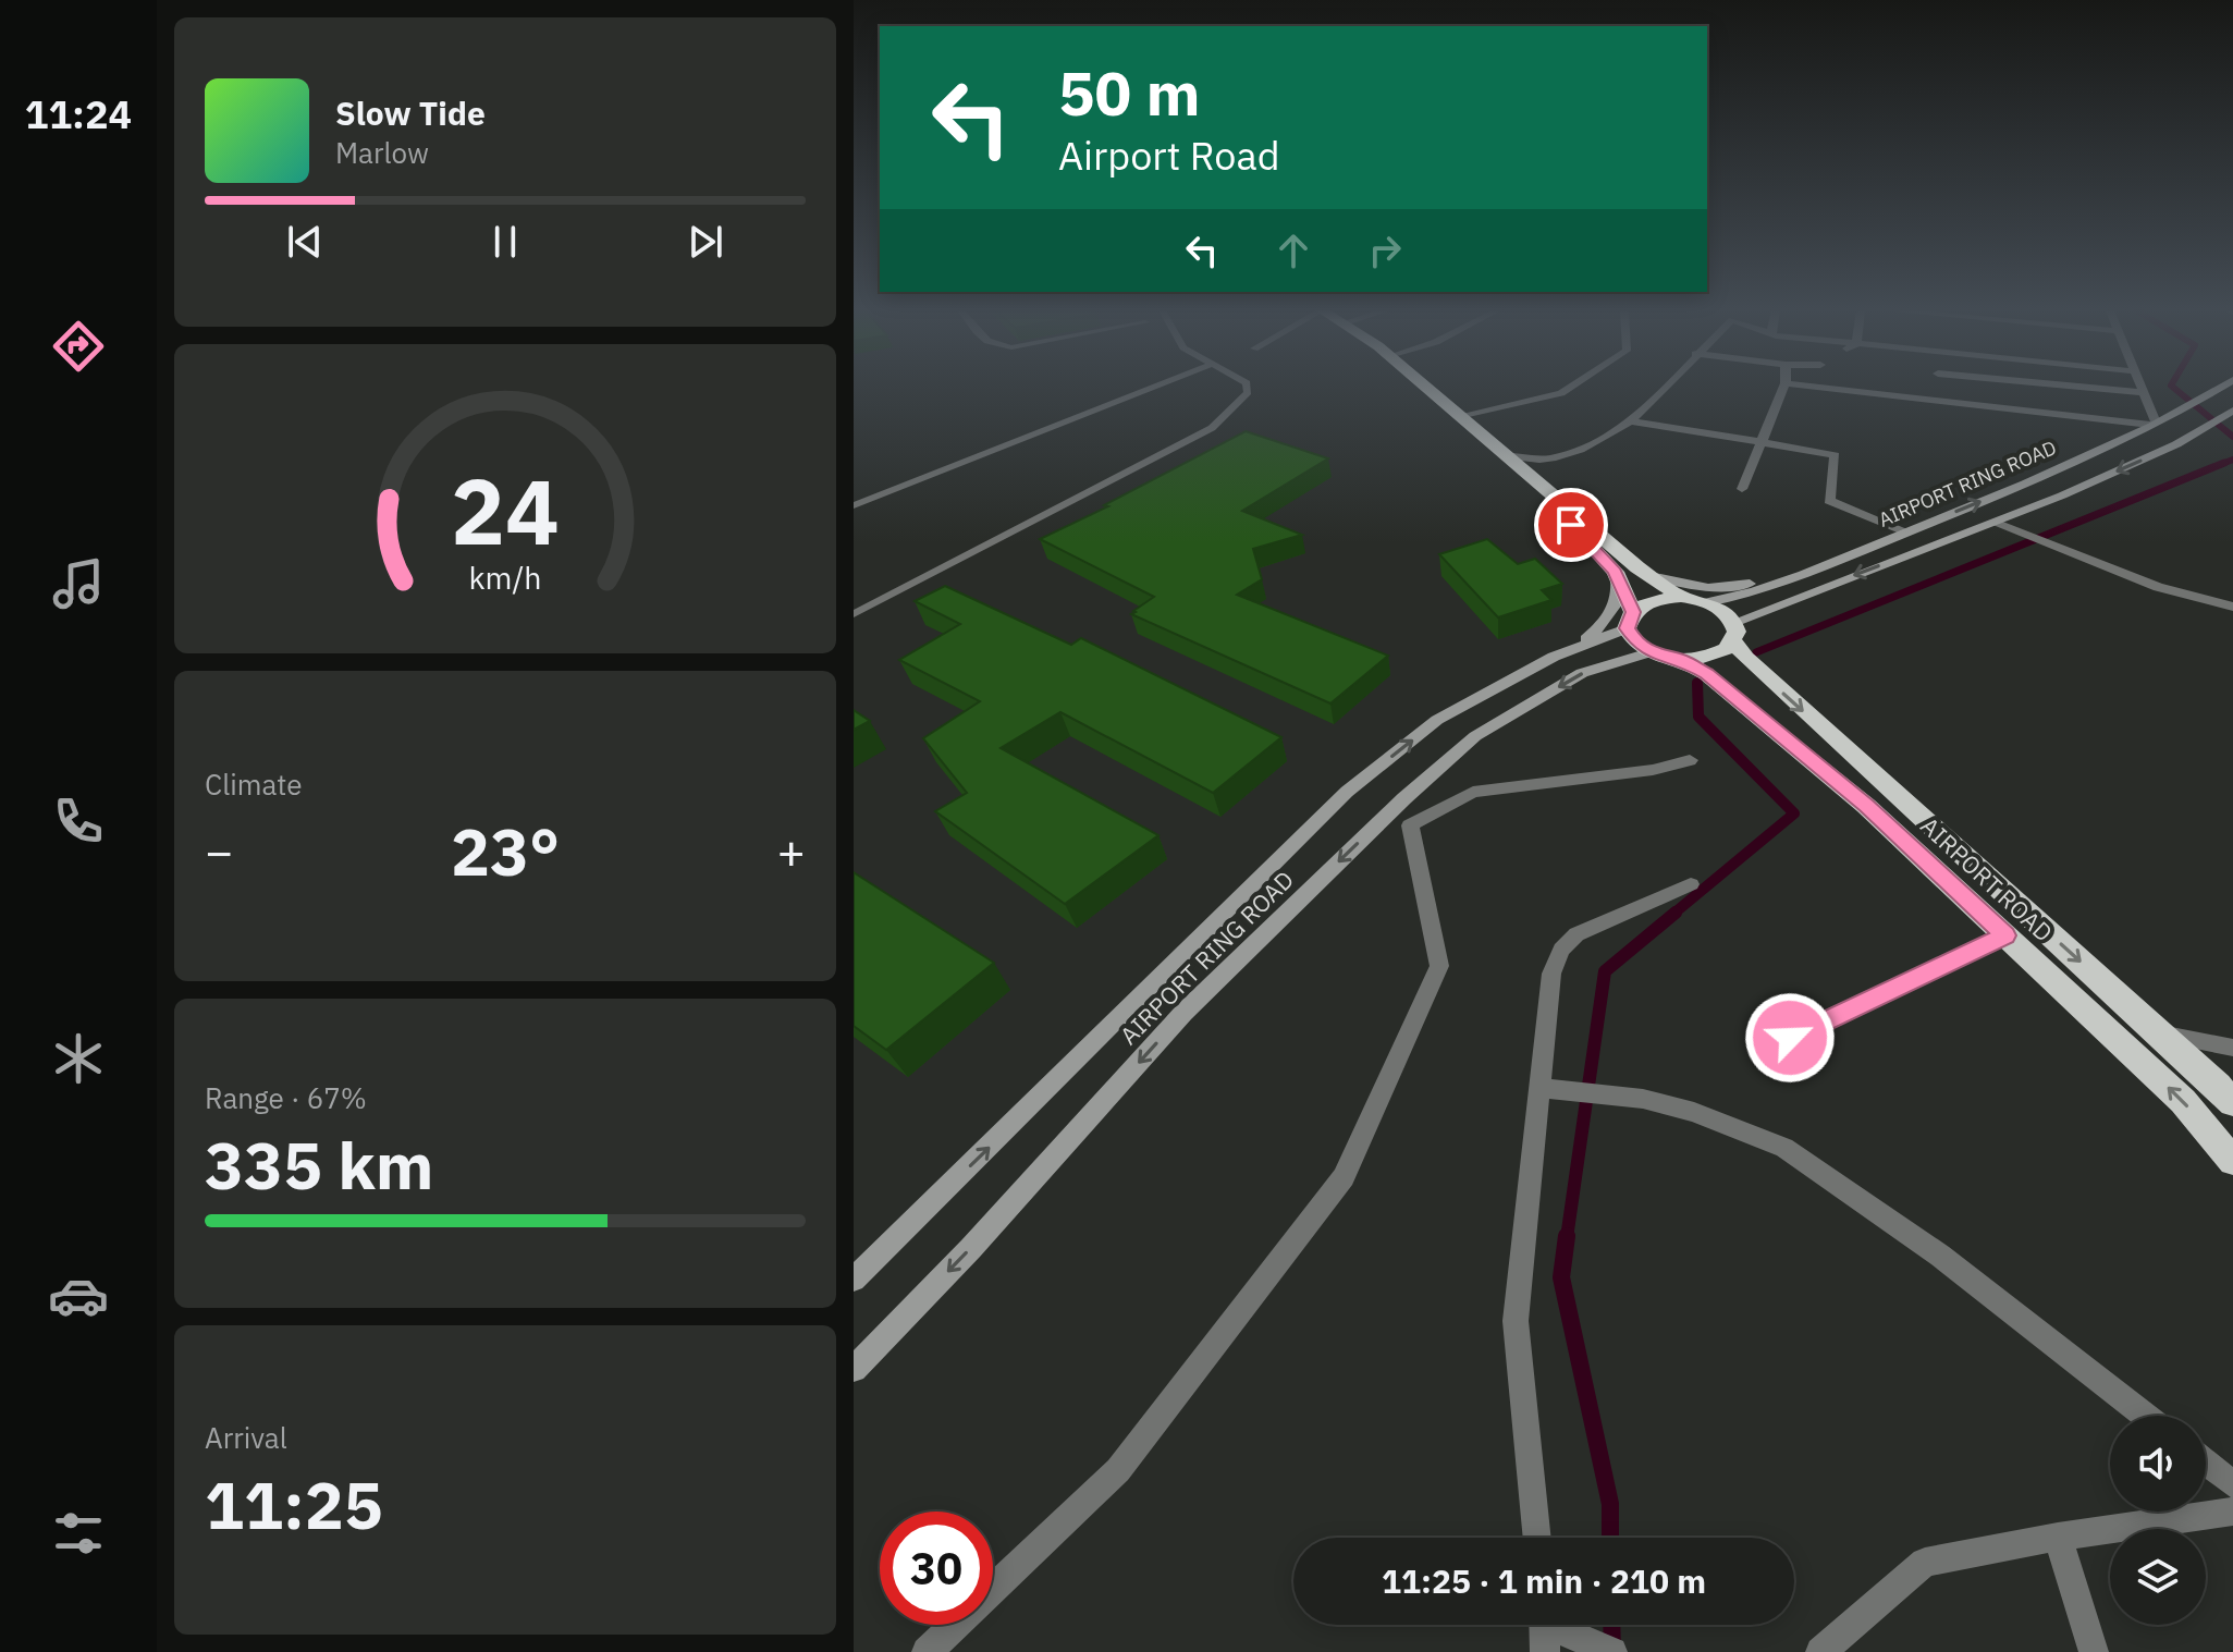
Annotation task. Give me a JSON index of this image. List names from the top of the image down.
{
  "streets": {
    "highway": ["AIRPORT ROAD"],
    "main road": ["AIRPORT RING ROAD"]
  },
  "crossings": [
    ["AIRPORT RING ROAD", "AIRPORT ROAD"]
  ],
  "page": {
    "tabs": "11:24",
    "turn": ["50 m", "Airport Road"],
    "song": ["Slow Tide", "Marlow"],
    "tile": [
      "Climate",
      ["Range · 67%", "335 km"],
      ["Arrival", "11:25"]
    ],
    "heat": ["−", "23°", "+"],
    "limit": "30",
    "trip": "11:25 · 1 min · 210 m",
    "gauge": ["24", "km/h"]
  }
}
